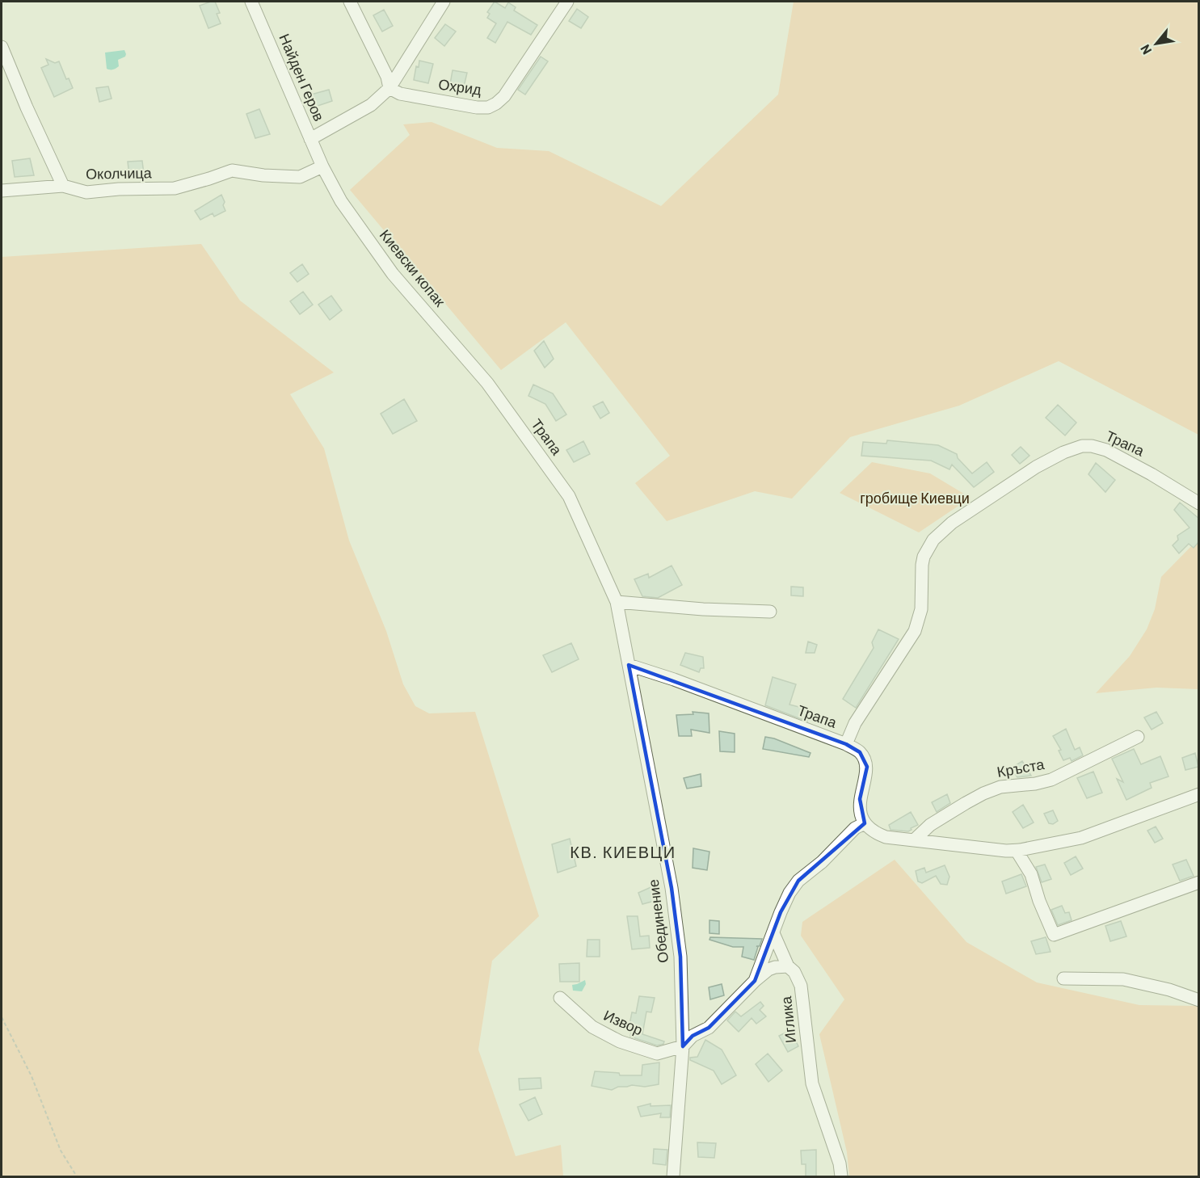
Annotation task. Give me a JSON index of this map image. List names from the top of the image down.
{
  "streets": {
    "street": [
      "Найден Геров",
      "Охрид",
      "Околчица",
      "Киевски копак",
      "Трапа",
      "Кръста",
      "Обединение",
      "Иглика",
      "Извор"
    ]
  },
  "crossings": [
    ["Найден Геров", "Околчица"],
    ["Найден Геров", "Киевски копак"],
    ["Околчица", "Киевски копак"],
    ["Киевски копак", "Трапа"],
    ["Трапа", "Обединение"],
    ["Обединение", "Извор"]
  ],
  "districts": ["КВ. КИЕВЦИ"],
  "parks": ["гробище Киевци"],
  "north": "bottom left"
}
